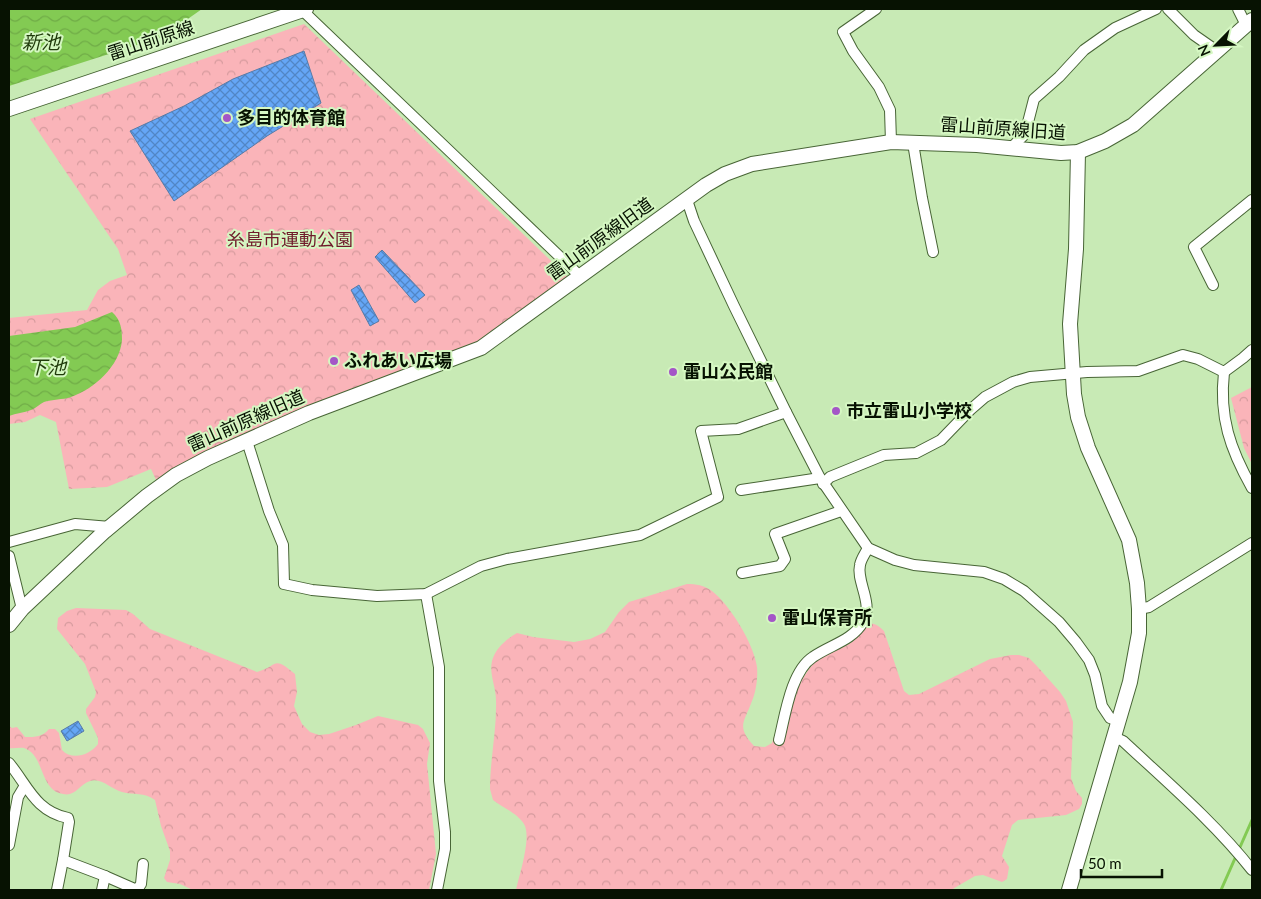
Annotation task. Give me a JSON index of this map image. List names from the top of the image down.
{
  "streets": {
    "street": ["雷山前原線", "雷山前原線旧道"]
  },
  "water": ["新池", "下池"],
  "parks": ["糸島市運動公園"],
  "places": [
    "多目的体育館",
    "ふれあい広場",
    "雷山公民館",
    "市立雷山小学校",
    "雷山保育所"
  ],
  "scale_bar": "50 m",
  "north": "bottom left"
}
